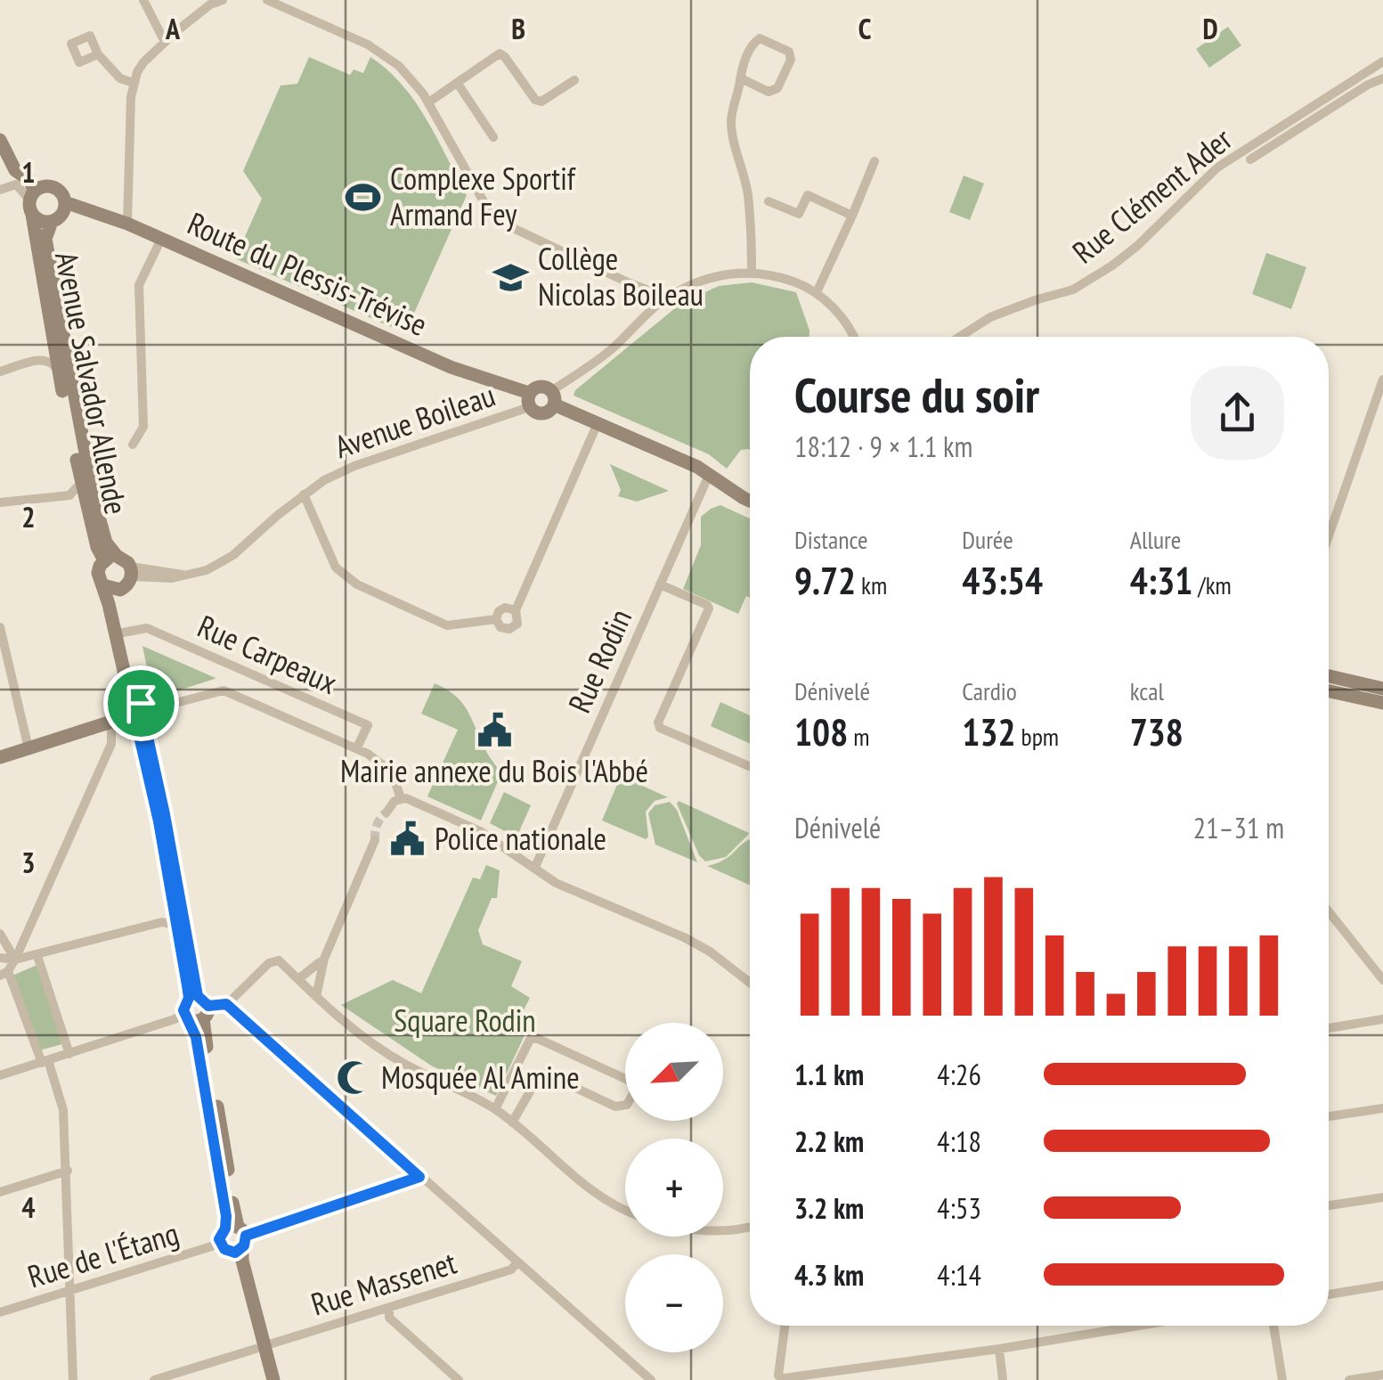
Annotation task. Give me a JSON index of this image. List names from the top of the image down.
{
  "streets": {
    "main road": ["Route du Plessis-Trévise", "Avenue Salvador Allende"],
    "street": [
      "Rue Clément Ader",
      "Avenue Boileau",
      "Rue Carpeaux",
      "Rue Rodin",
      "Rue de l'Étang",
      "Rue Massenet"
    ]
  },
  "crossings": [
    ["Route du Plessis-Trévise", "Avenue Salvador Allende"],
    ["Route du Plessis-Trévise", "Avenue Boileau"],
    ["Avenue Salvador Allende", "Avenue Boileau"]
  ],
  "parks": ["Square Rodin"],
  "places": {
    "sports": ["Complexe Sportif Armand Fey"],
    "school or university": ["Collège Nicolas Boileau"],
    "public building": ["Mairie annexe du Bois l'Abbé", "Police nationale"],
    "mosque": ["Mosquée Al Amine"]
  },
  "north": "bottom left",
  "page": {
    "heading": ["Course du soir", "18:12 · 9 × 1.1 km"],
    "stats": [
      ["Distance", "9.72 km"],
      ["Durée", "43:54"],
      ["Allure", "4:31 /km"],
      ["Dénivelé", "108 m"],
      ["Cardio", "132 bpm"],
      ["kcal", "738"]
    ],
    "chart": ["Dénivelé", "21–31 m"],
    "map_buttons": ["+", "−"],
    "list": [
      {
        "name": "1.1 km",
        "note": "4:26"
      },
      {
        "name": "2.2 km",
        "note": "4:18"
      },
      {
        "name": "3.2 km",
        "note": "4:53"
      },
      {
        "name": "4.3 km",
        "note": "4:14"
      }
    ]
  },
  "grid": {
    "columns": [
      "A",
      "B",
      "C",
      "D"
    ],
    "rows": [
      "1",
      "2",
      "3",
      "4"
    ]
  }
}
